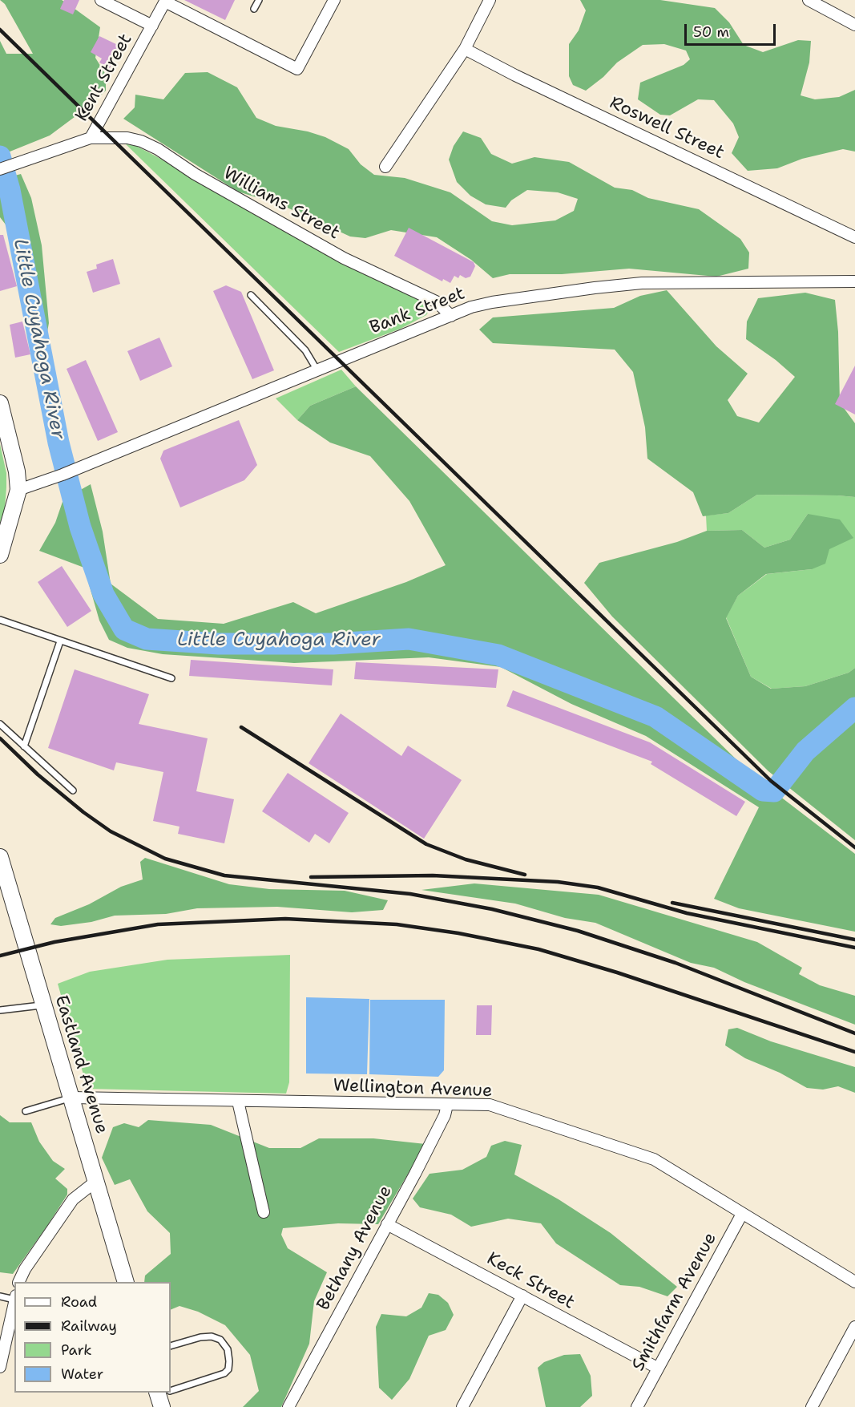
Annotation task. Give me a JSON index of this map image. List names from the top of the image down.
{
  "streets": {
    "street": [
      "Kent Street",
      "Roswell Street",
      "Williams Street",
      "Bank Street",
      "Eastland Avenue",
      "Wellington Avenue",
      "Bethany Avenue",
      "Keck Street",
      "Smithfarm Avenue"
    ]
  },
  "crossings": [
    ["Kent Street", "Williams Street"],
    ["Williams Street", "Bank Street"],
    ["Eastland Avenue", "Wellington Avenue"],
    ["Wellington Avenue", "Bethany Avenue"],
    ["Wellington Avenue", "Smithfarm Avenue"],
    ["Bethany Avenue", "Keck Street"],
    ["Keck Street", "Smithfarm Avenue"]
  ],
  "water": ["Little Cuyahoga River"],
  "legend": [
    "Road",
    "Railway",
    "Park",
    "Water"
  ],
  "scale_bar": "50 m"
}
